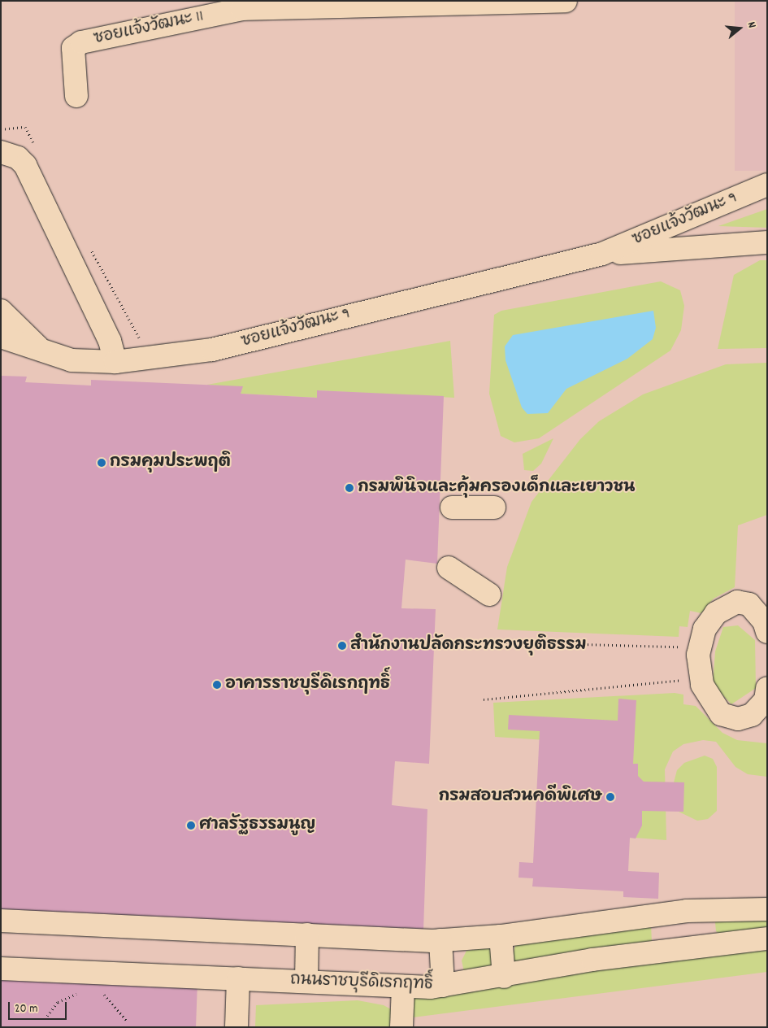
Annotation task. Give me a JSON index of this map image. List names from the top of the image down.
{
  "streets": {
    "street": ["ซอยแจ้งวัฒนะ 11", "ซอยแจ้งวัฒนะ 9", "ถนนราชบุรีดิเรกฤทธิ์"]
  },
  "places": [
    "กรมคุมประพฤติ",
    "กรมพินิจและคุ้มครองเด็กและเยาวชน",
    "สำนักงานปลัดกระทรวงยุติธรรม",
    "อาคารราชบุรีดิเรกฤทธิ์",
    "กรมสอบสวนคดีพิเศษ",
    "ศาลรัฐธรรมนูญ"
  ],
  "scale_bar": "20 m",
  "north": "right"
}
